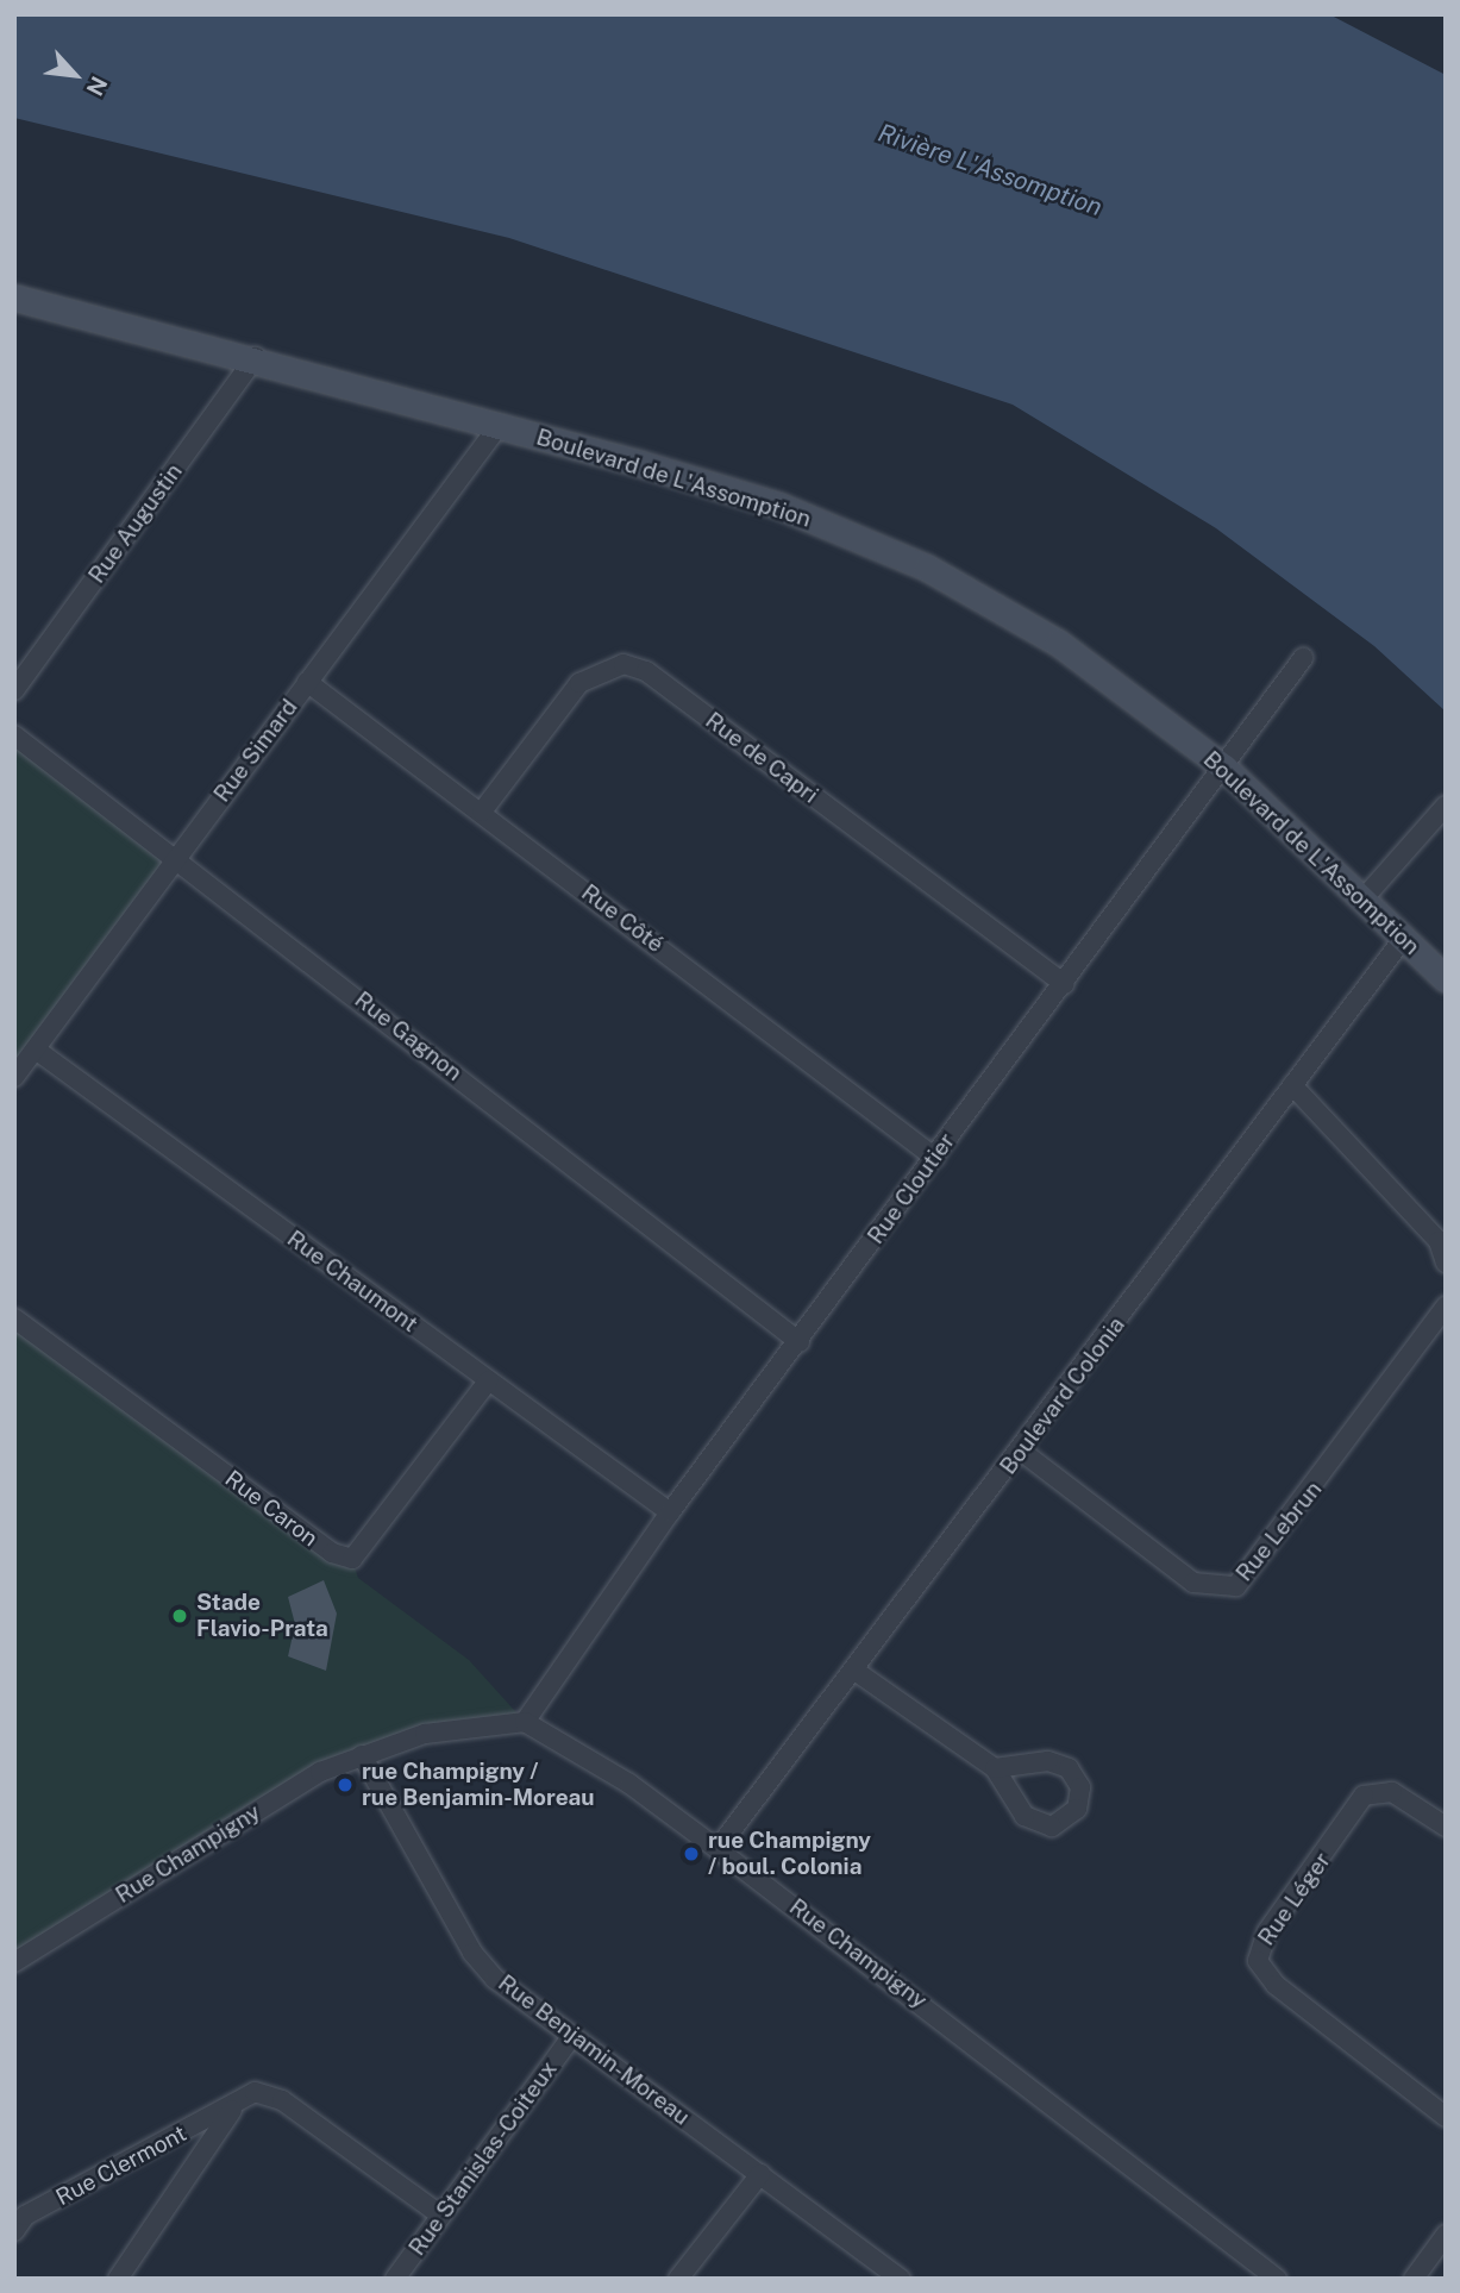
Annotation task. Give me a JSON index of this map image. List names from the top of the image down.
{
  "streets": {
    "street": [
      "Boulevard de L'Assomption",
      "Rue Augustin",
      "Rue Simard",
      "Rue de Capri",
      "Rue Côté",
      "Rue Gagnon",
      "Rue Cloutier",
      "Rue Chaumont",
      "Boulevard Colonia",
      "Rue Caron",
      "Rue Lebrun",
      "Rue Champigny",
      "Rue Léger",
      "Rue Benjamin-Moreau",
      "Rue Stanislas-Coiteux",
      "Rue Clermont"
    ]
  },
  "crossings": [
    ["Boulevard de L'Assomption", "Rue Augustin"],
    ["Boulevard de L'Assomption", "Rue Simard"],
    ["Boulevard de L'Assomption", "Rue Cloutier"],
    ["Boulevard de L'Assomption", "Boulevard Colonia"],
    ["Rue Simard", "Rue Côté"],
    ["Rue Simard", "Rue Gagnon"],
    ["Rue Simard", "Rue Chaumont"],
    ["Rue de Capri", "Rue Côté"],
    ["Rue de Capri", "Rue Cloutier"],
    ["Rue Côté", "Rue Cloutier"],
    ["Rue Gagnon", "Rue Cloutier"],
    ["Rue Cloutier", "Rue Chaumont"],
    ["Rue Cloutier", "Rue Champigny"],
    ["Rue Chaumont", "Rue Caron"],
    ["Boulevard Colonia", "Rue Lebrun"],
    ["Boulevard Colonia", "Rue Champigny"],
    ["Rue Champigny", "Rue Benjamin-Moreau"],
    ["Rue Benjamin-Moreau", "Rue Stanislas-Coiteux"],
    ["Rue Stanislas-Coiteux", "Rue Clermont"]
  ],
  "water": ["Rivière L'Assomption"],
  "places": ["Stade Flavio-Prata", "rue Champigny / rue Benjamin-Moreau", "rue Champigny / boul. Colonia"],
  "north": "bottom right"
}
